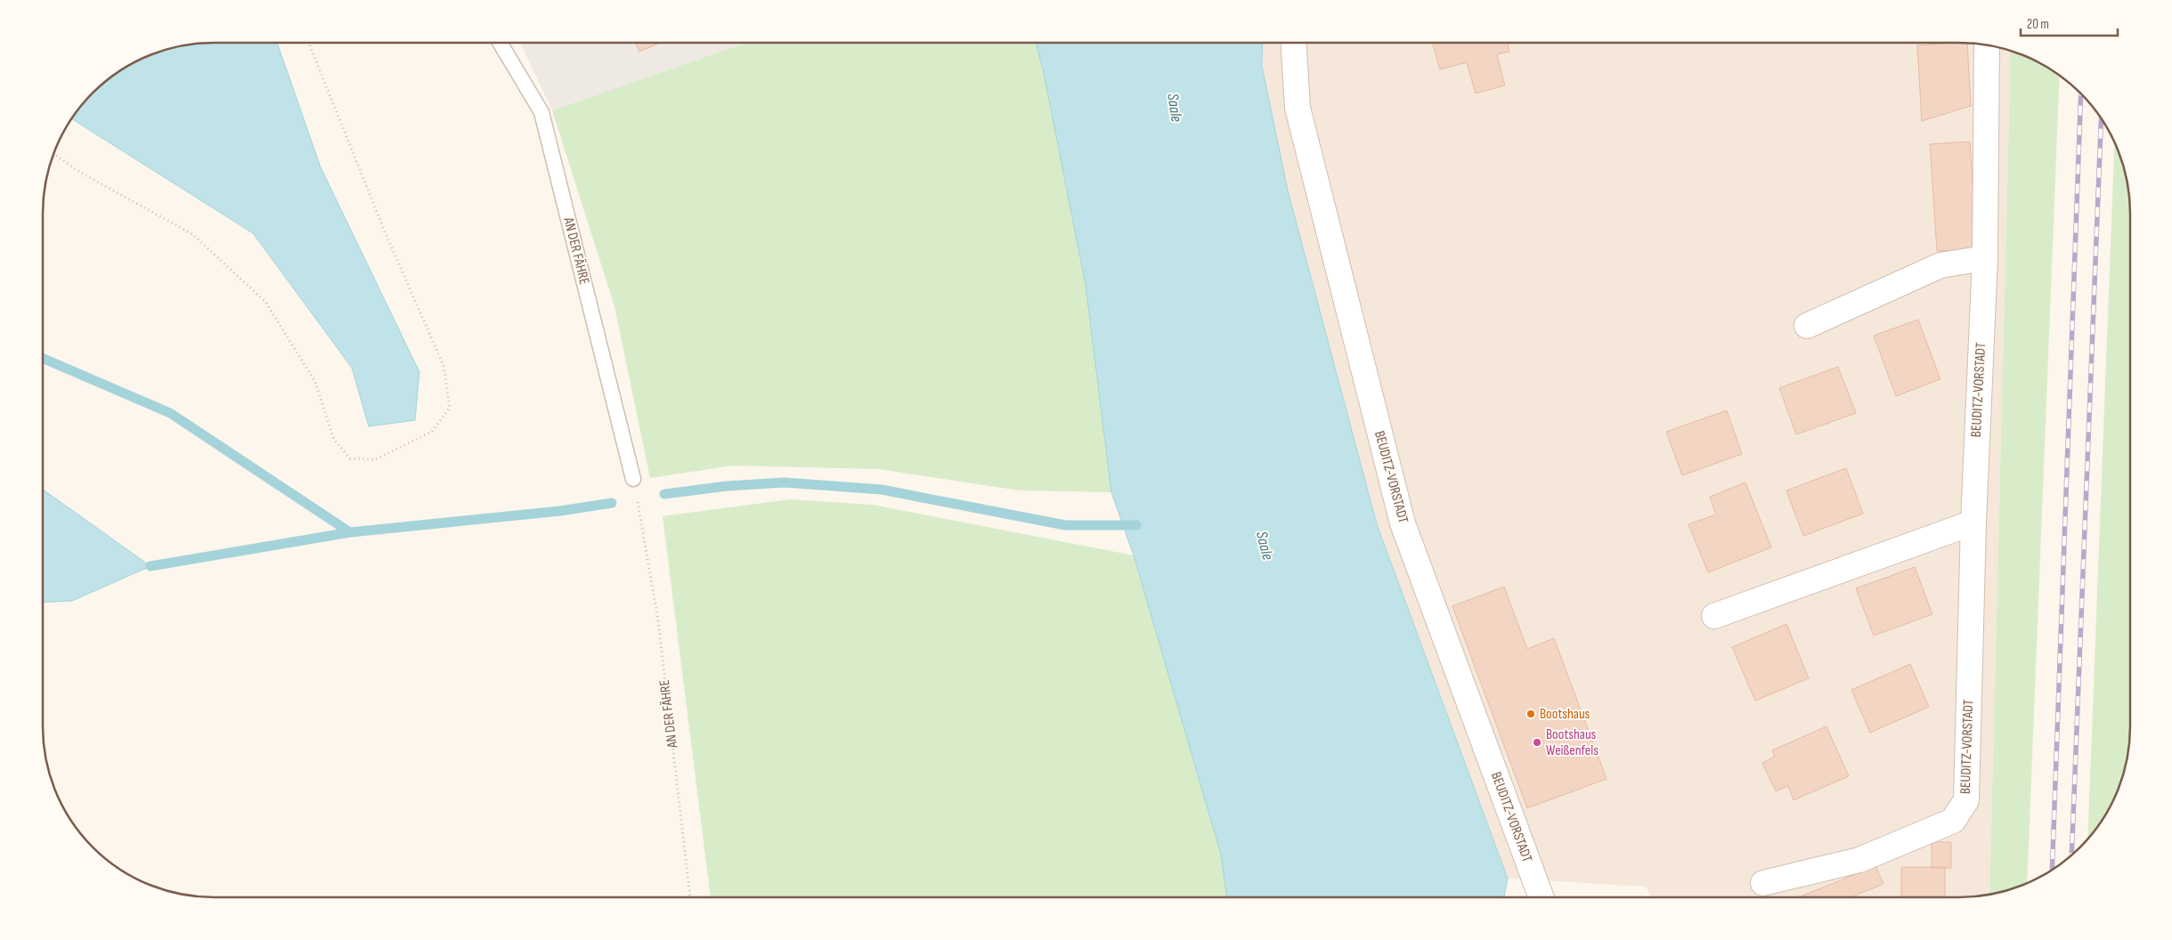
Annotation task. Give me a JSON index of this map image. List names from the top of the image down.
{
  "streets": {
    "street": ["BEUDITZ-VORSTADT"],
    "lane": ["AN DER FÄHRE"]
  },
  "water": ["Saale"],
  "places": ["Bootshaus", "Bootshaus Weißenfels"],
  "scale_bar": "20 m"
}
